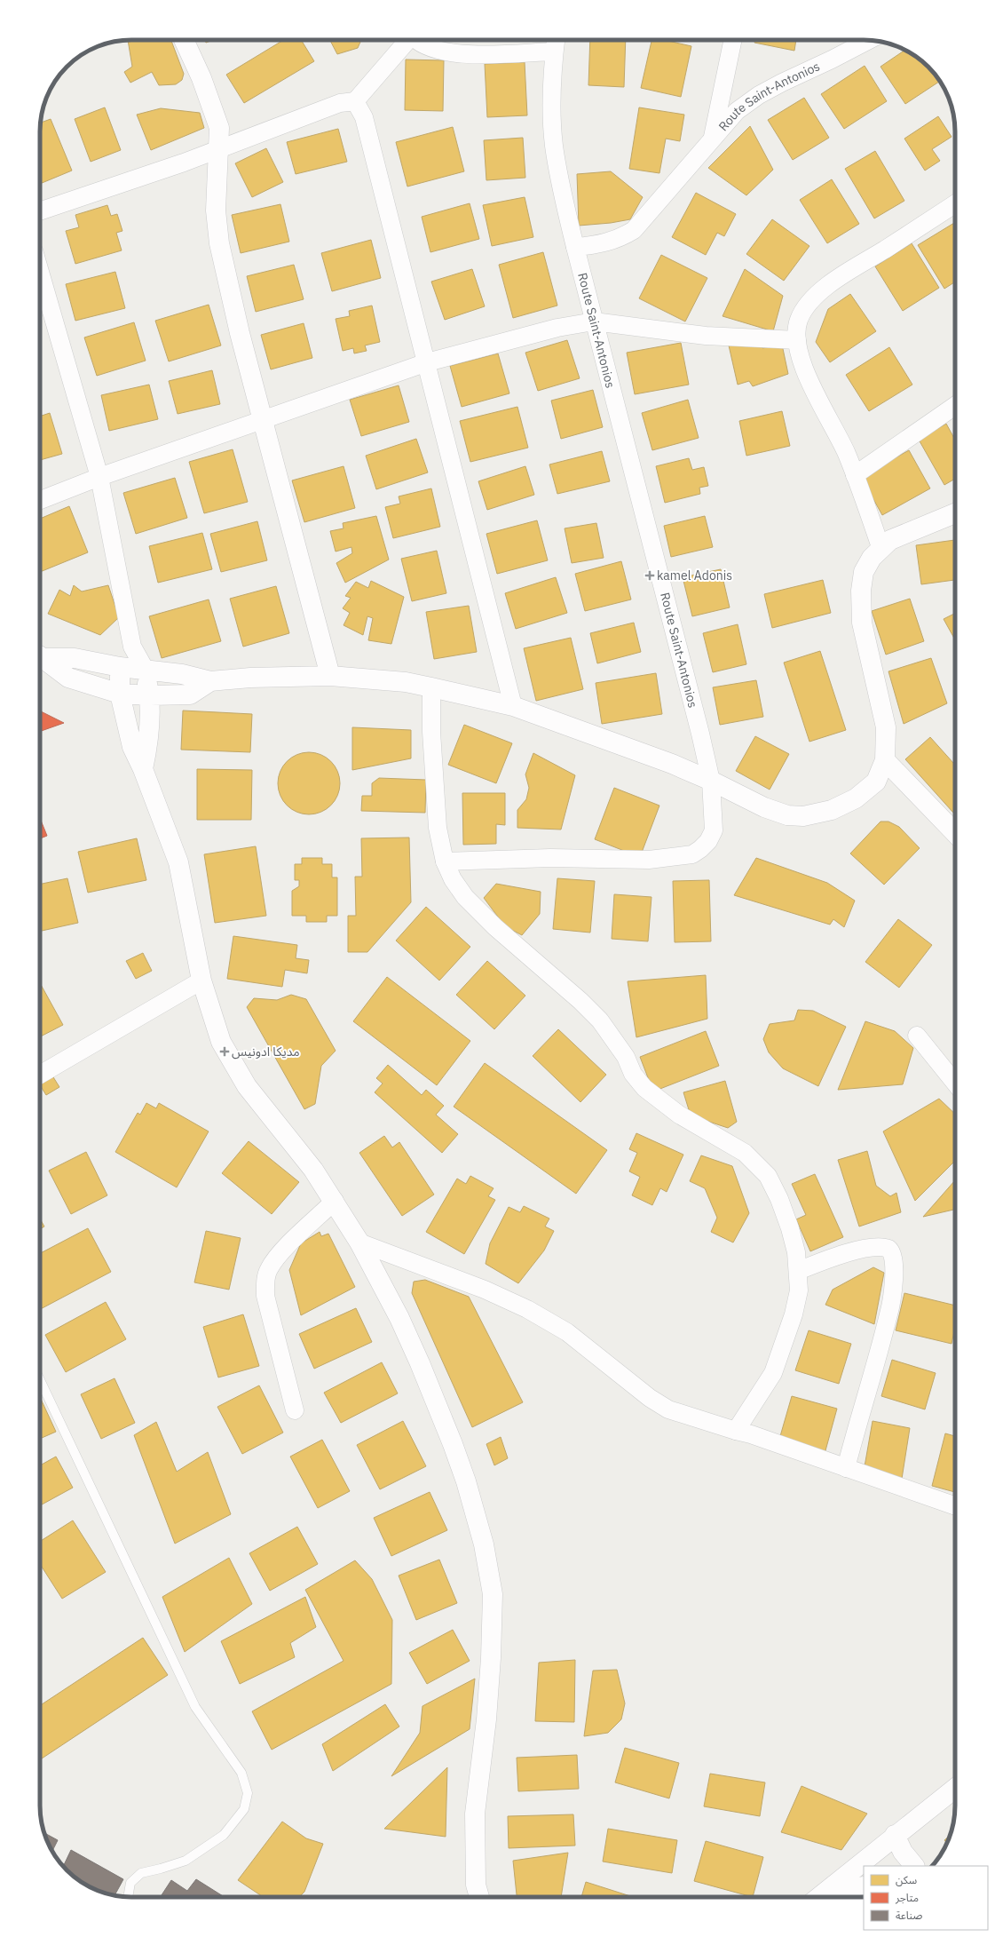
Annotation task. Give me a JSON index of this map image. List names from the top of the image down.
{
  "streets": {
    "street": ["Route Saint-Antonios"]
  },
  "places": {
    "health": ["kamel Adonis", "مديكا ادونيس"]
  },
  "legend": ["سكن", "متاجر", "صناعة"]
}
